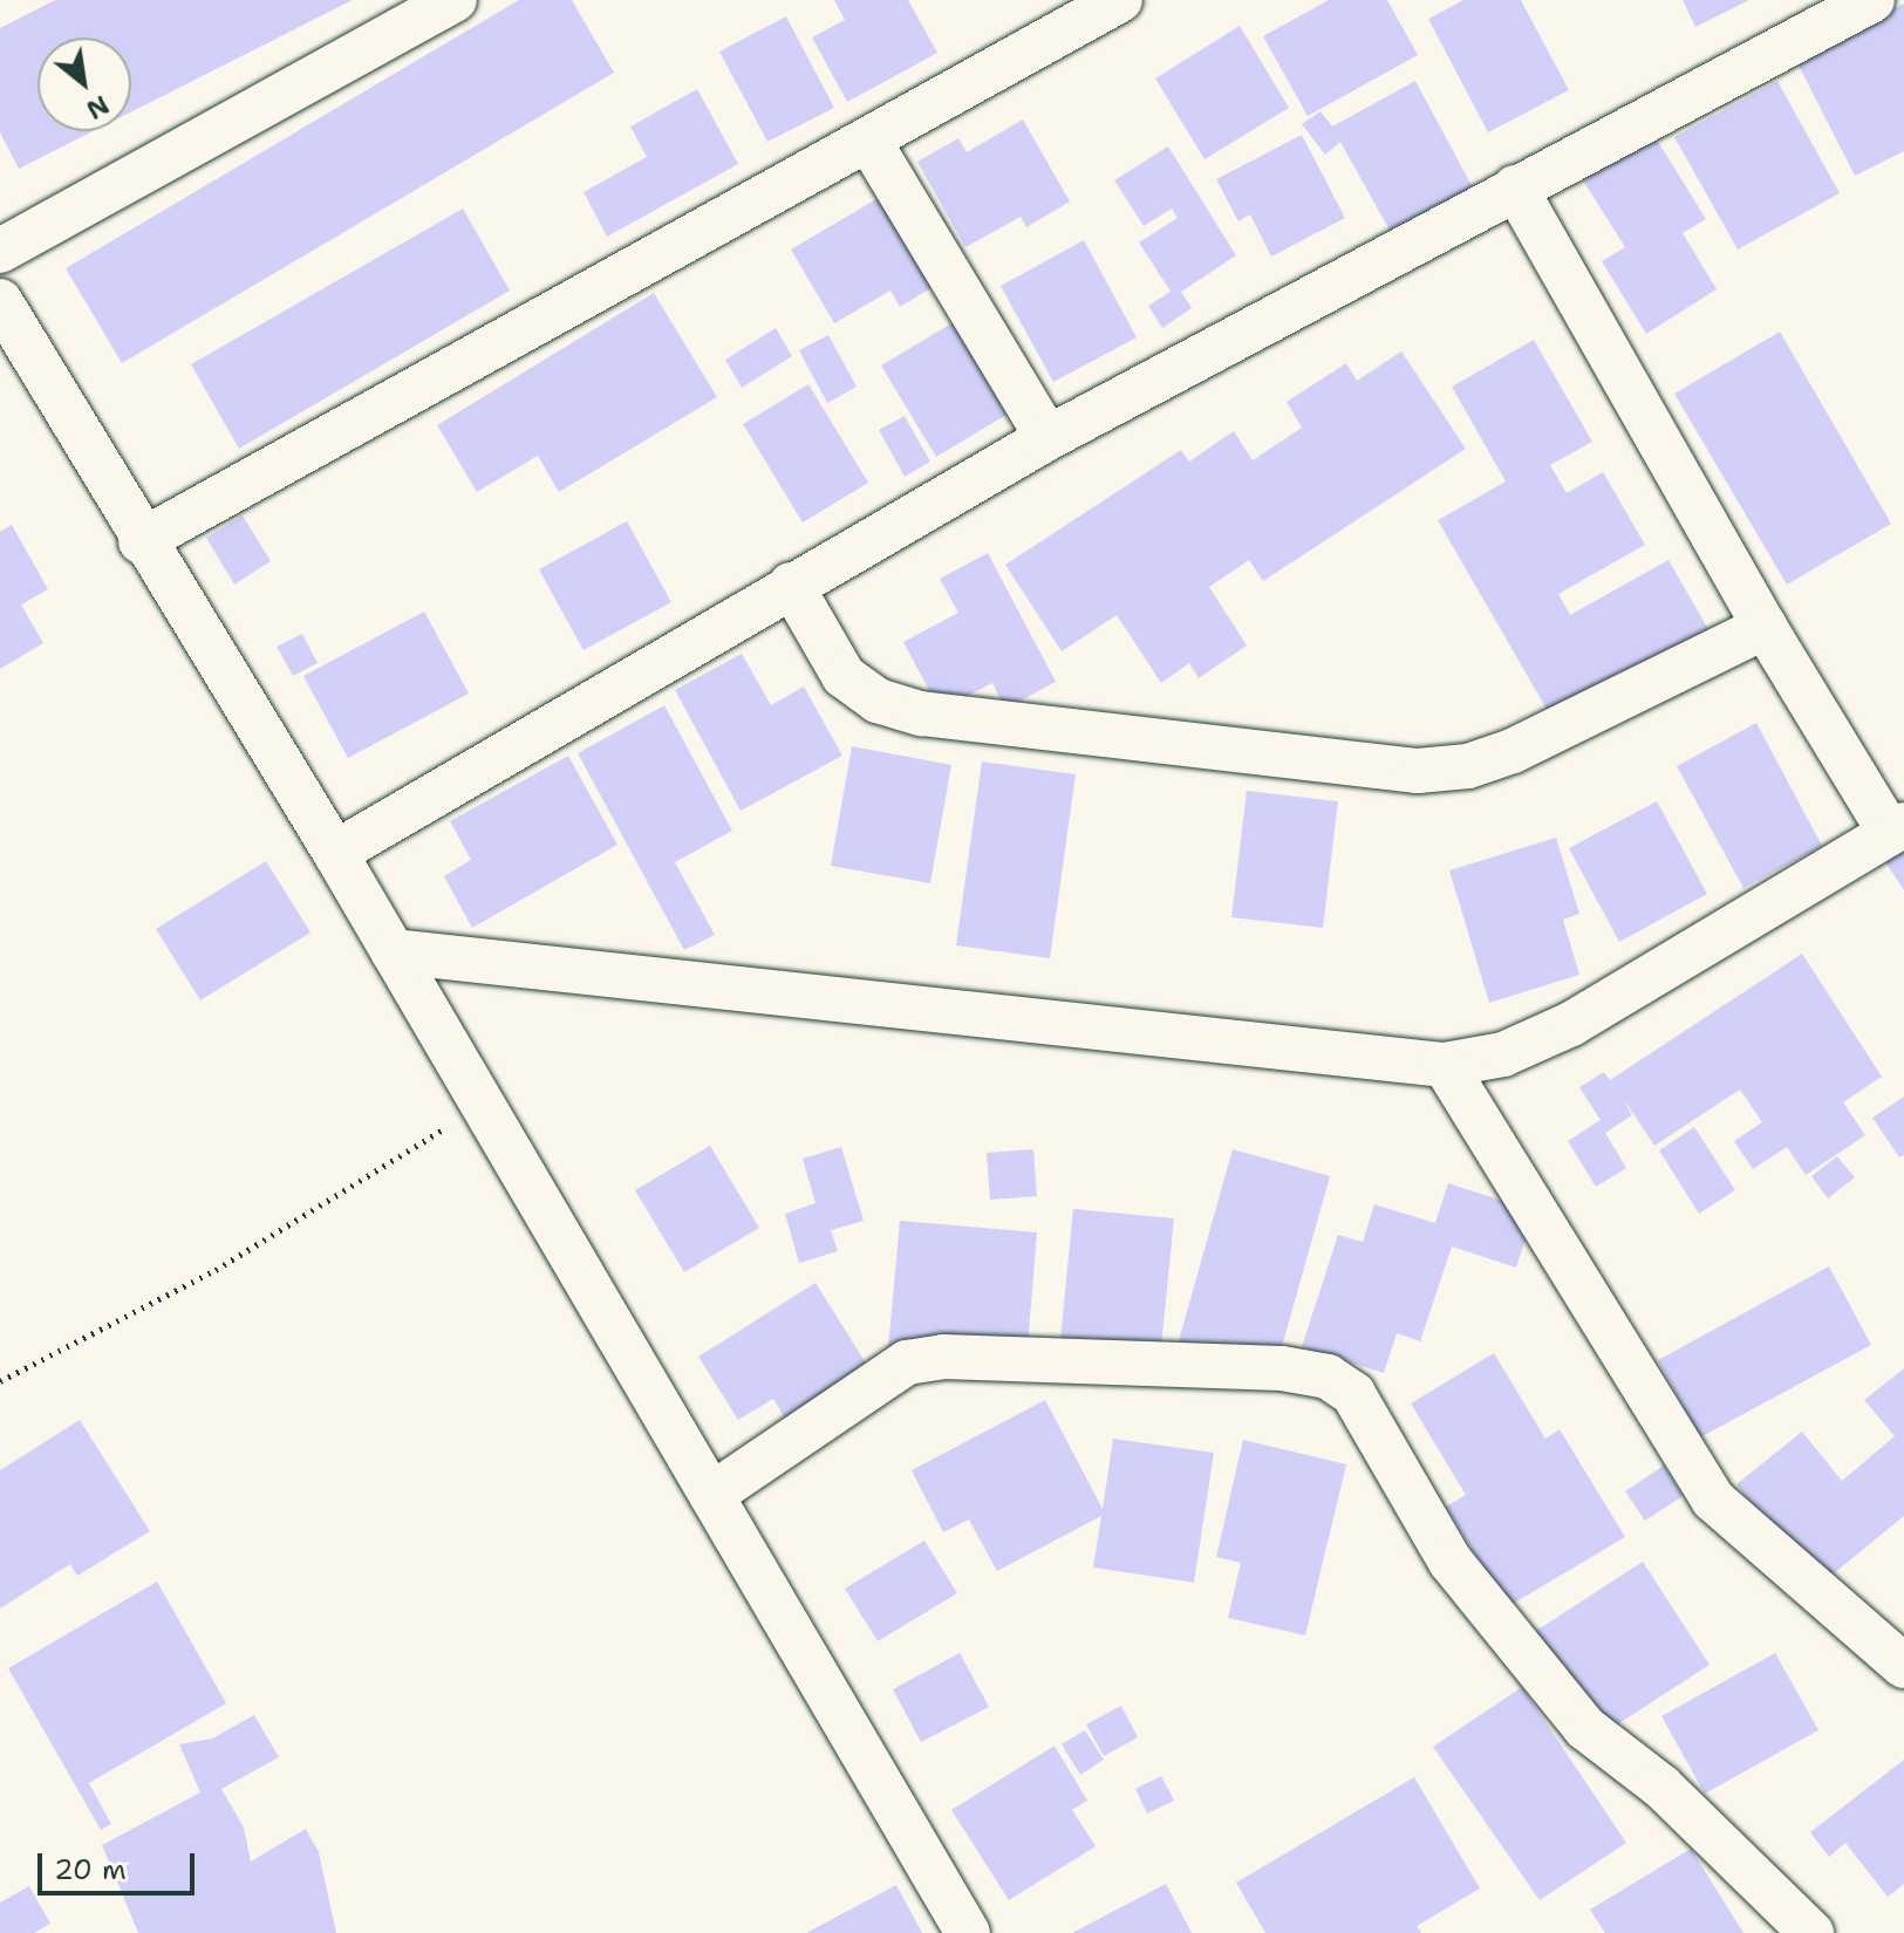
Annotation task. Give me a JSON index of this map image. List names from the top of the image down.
{
  "scale_bar": "20 m",
  "north": "bottom right"
}
